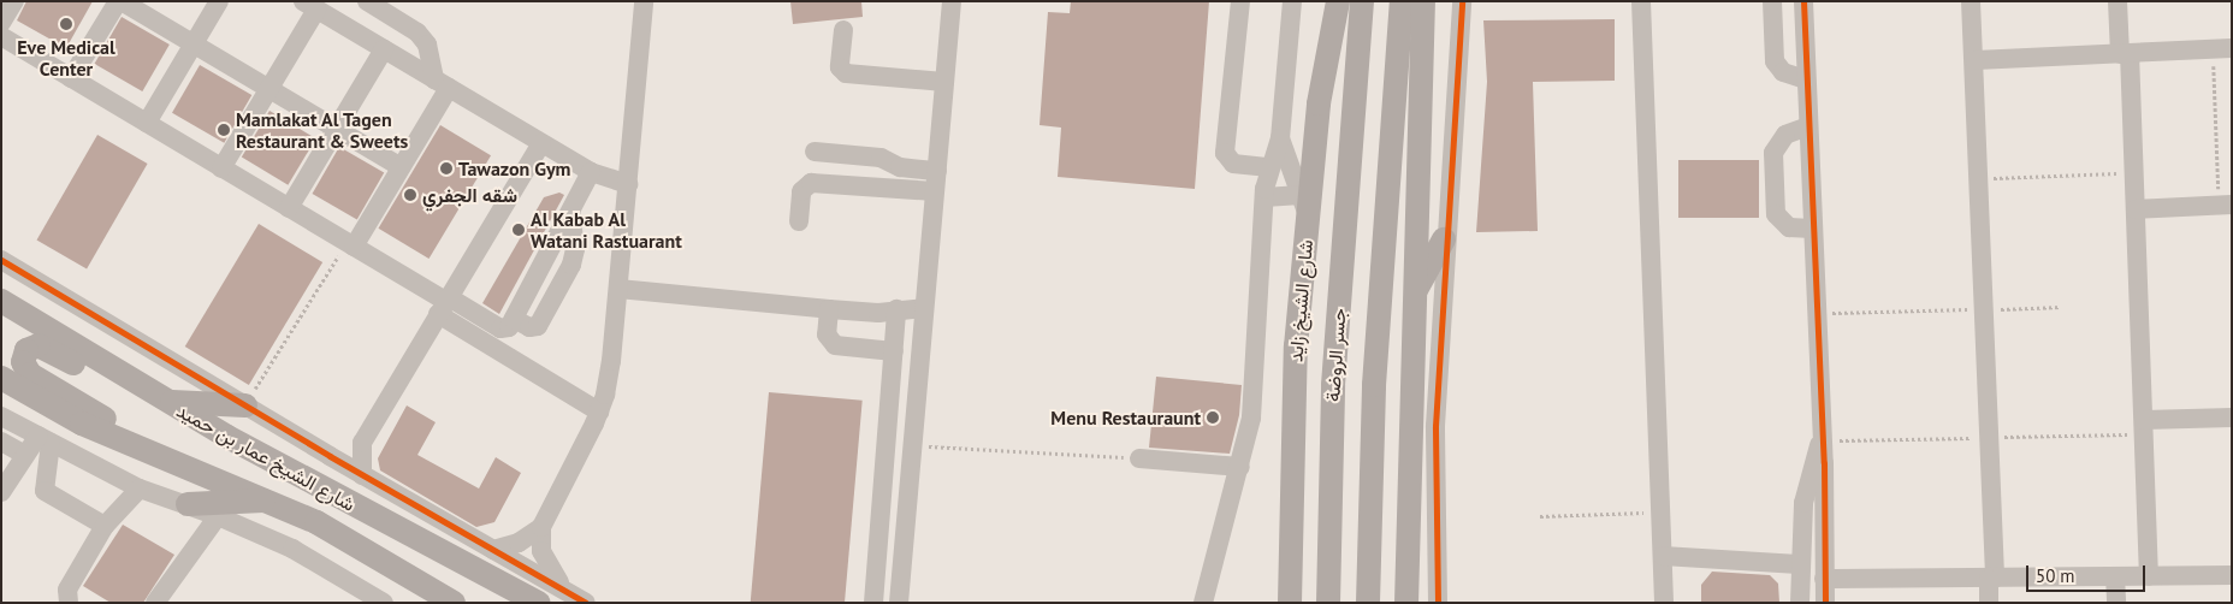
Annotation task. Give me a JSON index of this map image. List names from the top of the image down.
{
  "streets": {
    "main road": ["شارع الشيخ زايد", "جسر الروضة", "شارع الشيخ عمار بن حميد"]
  },
  "places": [
    "Eve Medical Center",
    "Mamlakat Al Tagen Restaurant & Sweets",
    "Tawazon Gym",
    "شقه الجفري",
    "Al Kabab Al Watani Rastuarant",
    "Menu Restauraunt"
  ],
  "scale_bar": "50 m"
}
